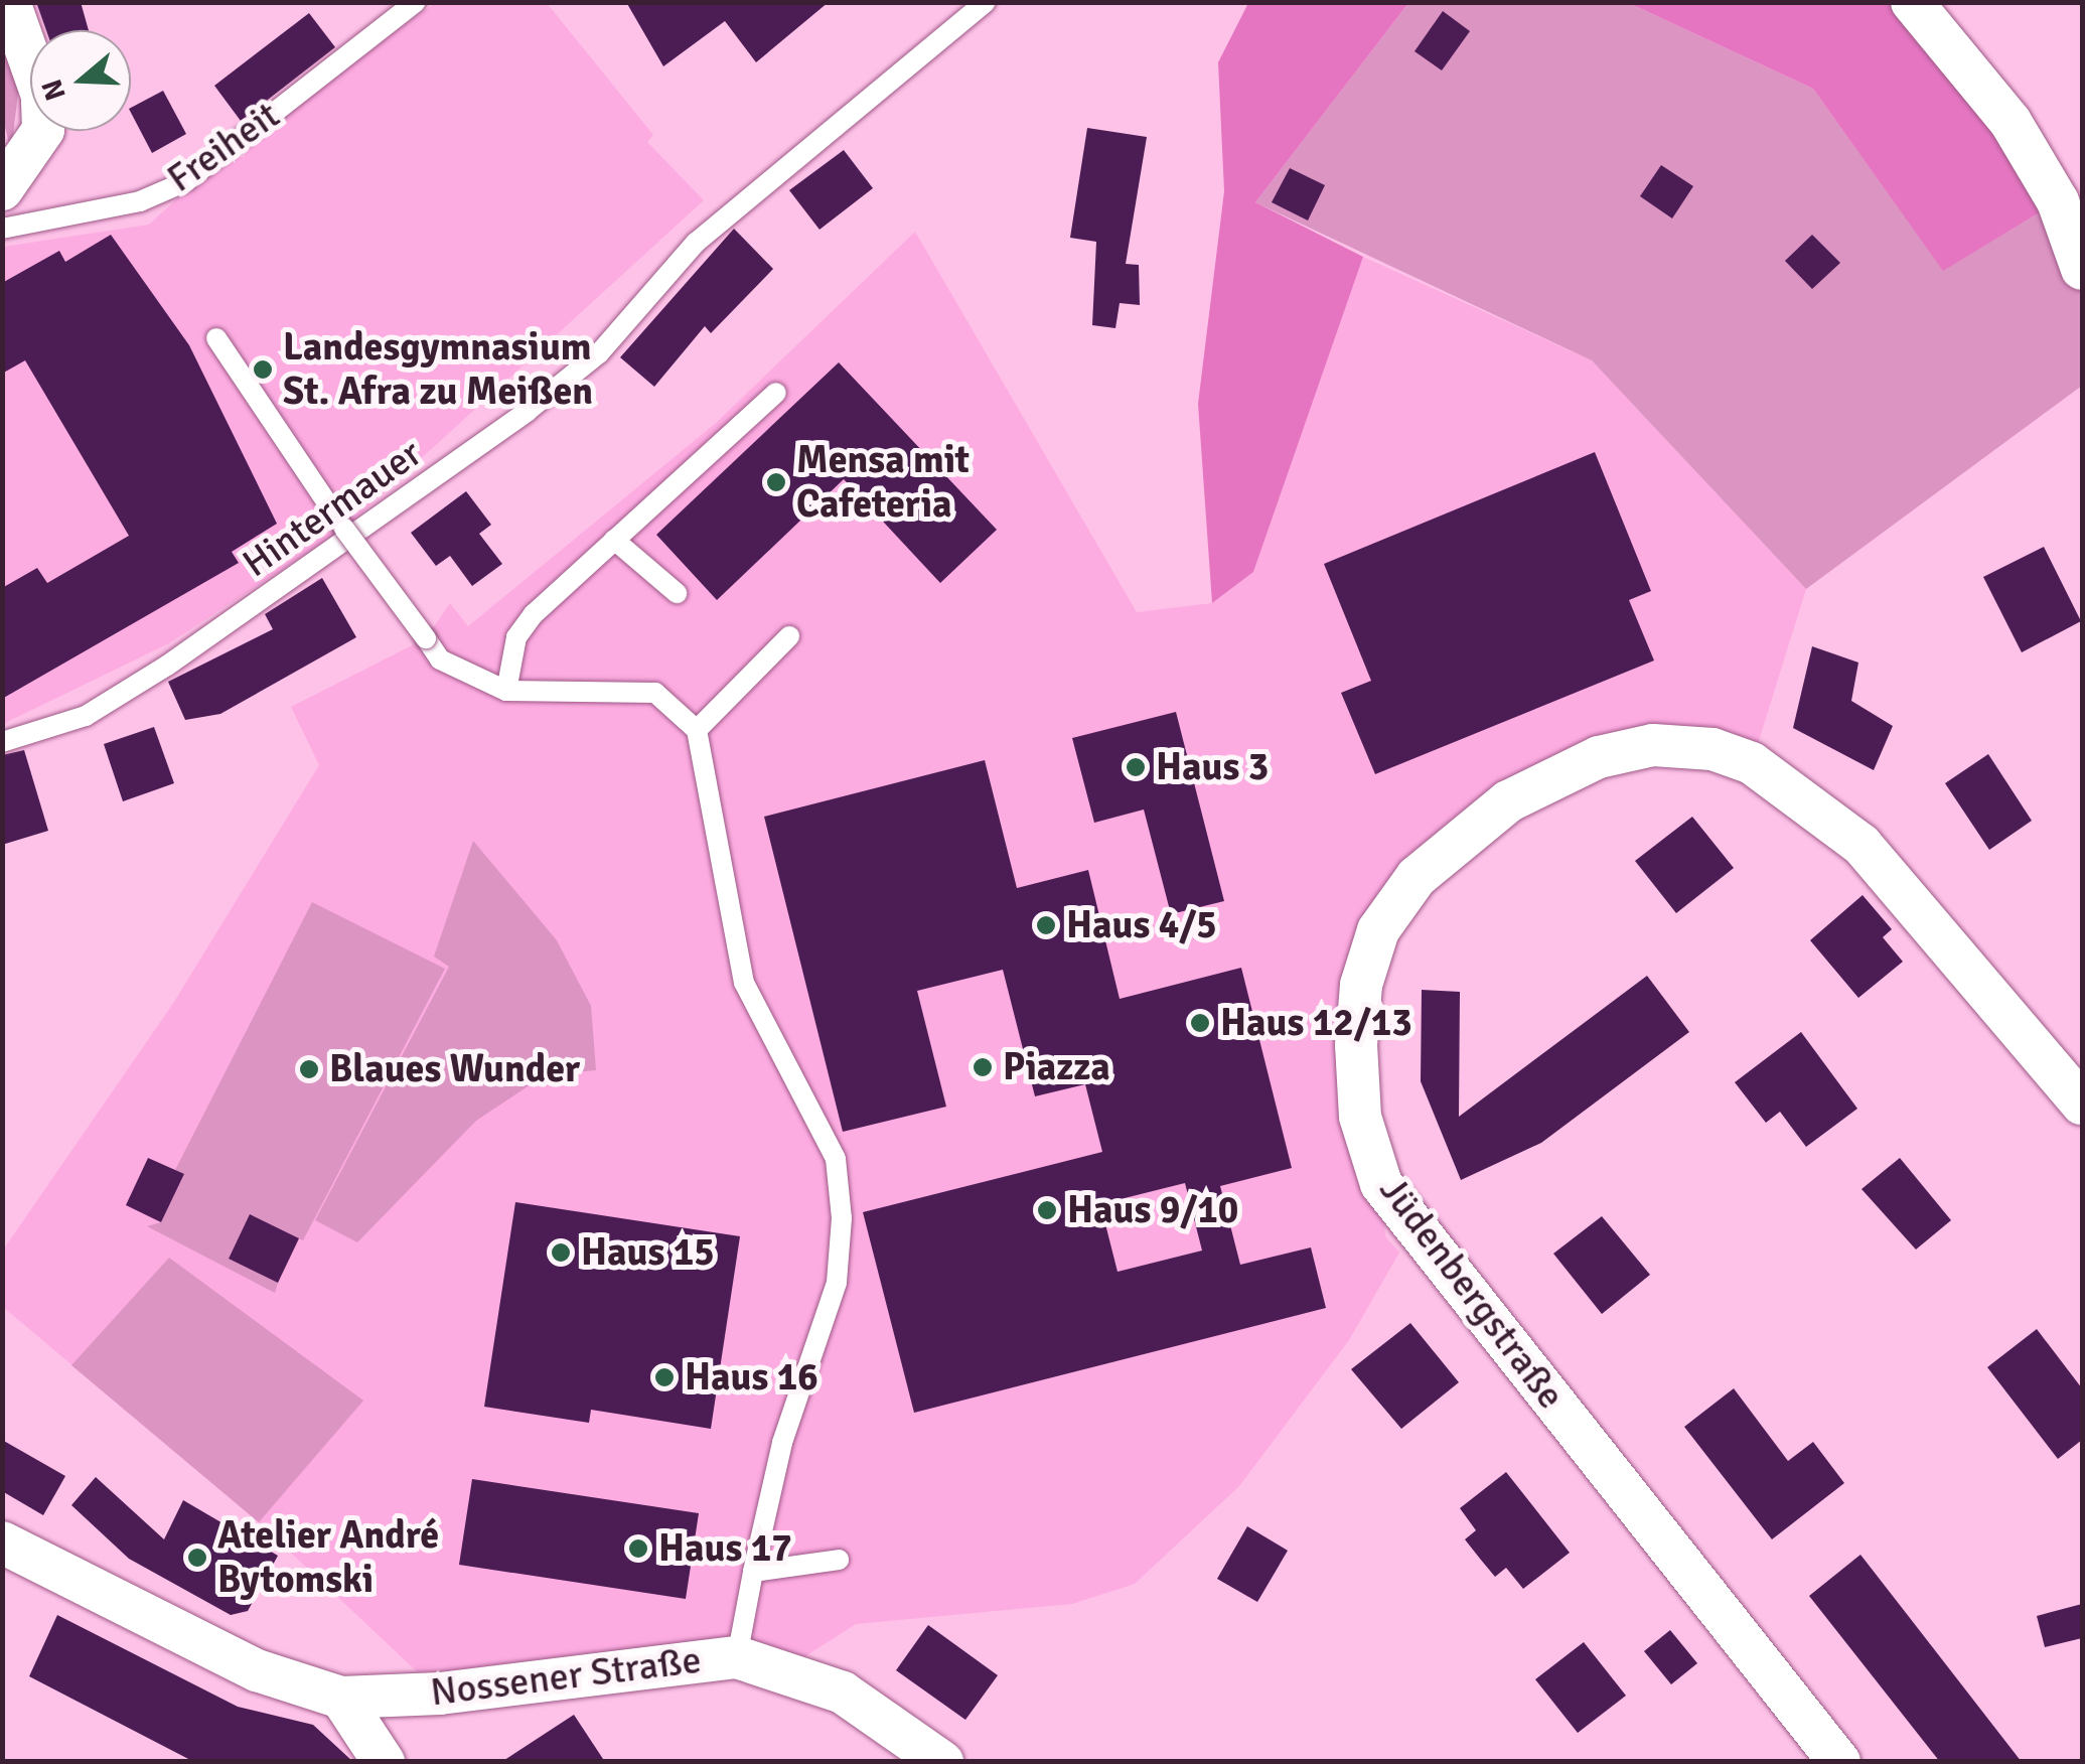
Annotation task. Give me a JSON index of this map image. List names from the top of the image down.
{
  "streets": {
    "street": ["Jüdenbergstraße", "Nossener Straße"],
    "lane": ["Freiheit", "Hintermauer"]
  },
  "places": [
    "Landesgymnasium St. Afra zu Meißen",
    "Mensa mit Cafeteria",
    "Haus 3",
    "Haus 4/5",
    "Haus 12/13",
    "Piazza",
    "Blaues Wunder",
    "Haus 9/10",
    "Haus 15",
    "Haus 16",
    "Haus 17",
    "Atelier André Bytomski"
  ],
  "north": "left"
}
